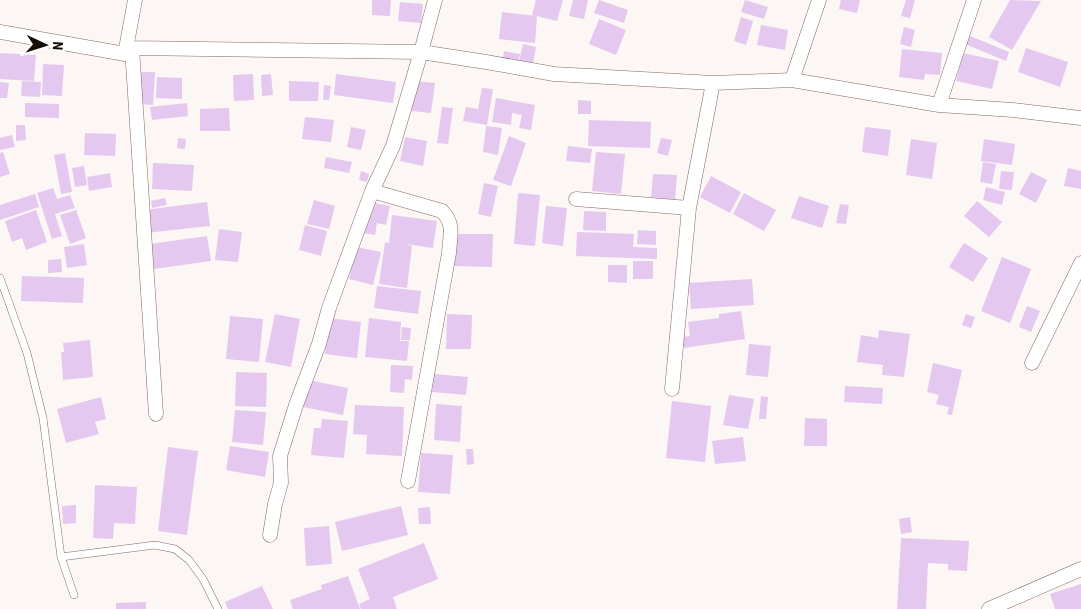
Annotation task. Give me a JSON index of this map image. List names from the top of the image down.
{
  "north": "right"
}
